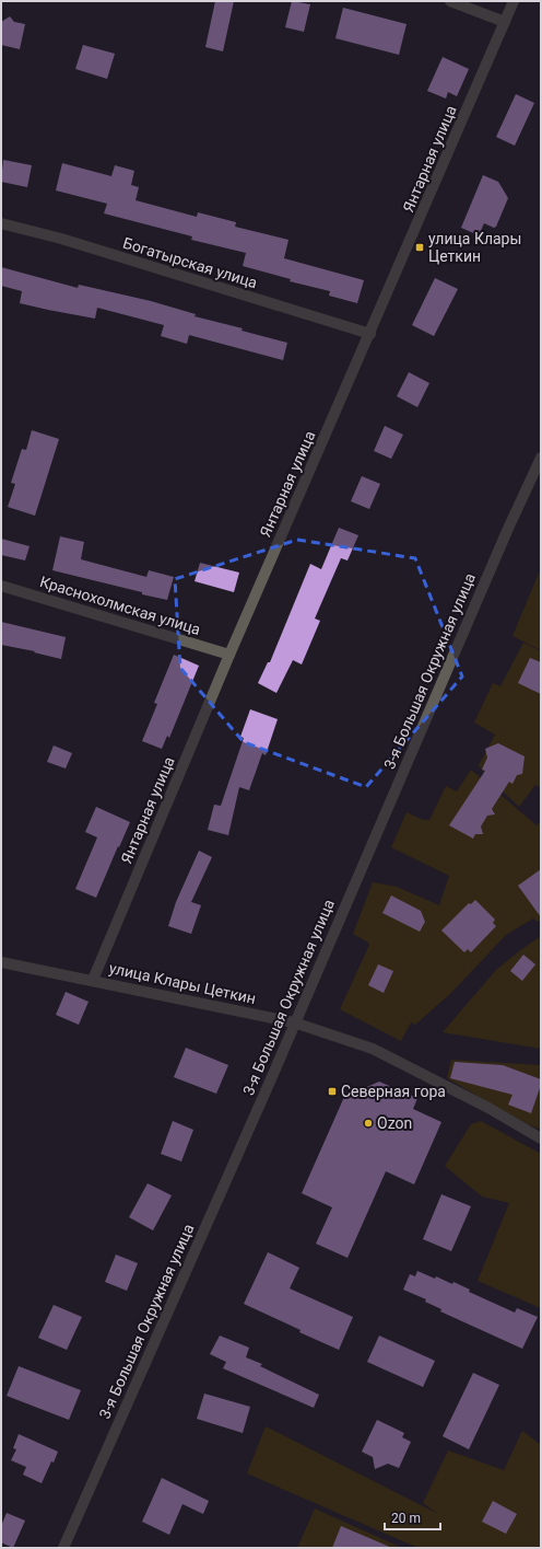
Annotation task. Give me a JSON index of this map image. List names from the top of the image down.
{
  "streets": {
    "street": [
      "Янтарная улица",
      "Богатырская улица",
      "Краснохолмская улица",
      "3-я Большая Окружная улица",
      "улица Клары Цеткин"
    ]
  },
  "crossings": [
    ["Янтарная улица", "Богатырская улица"],
    ["Янтарная улица", "Краснохолмская улица"],
    ["Янтарная улица", "улица Клары Цеткин"],
    ["3-я Большая Окружная улица", "улица Клары Цеткин"]
  ],
  "places": {
    "transit": ["улица Клары Цеткин", "Северная гора"],
    "other": ["Ozon"]
  },
  "scale_bar": "20 m"
}
